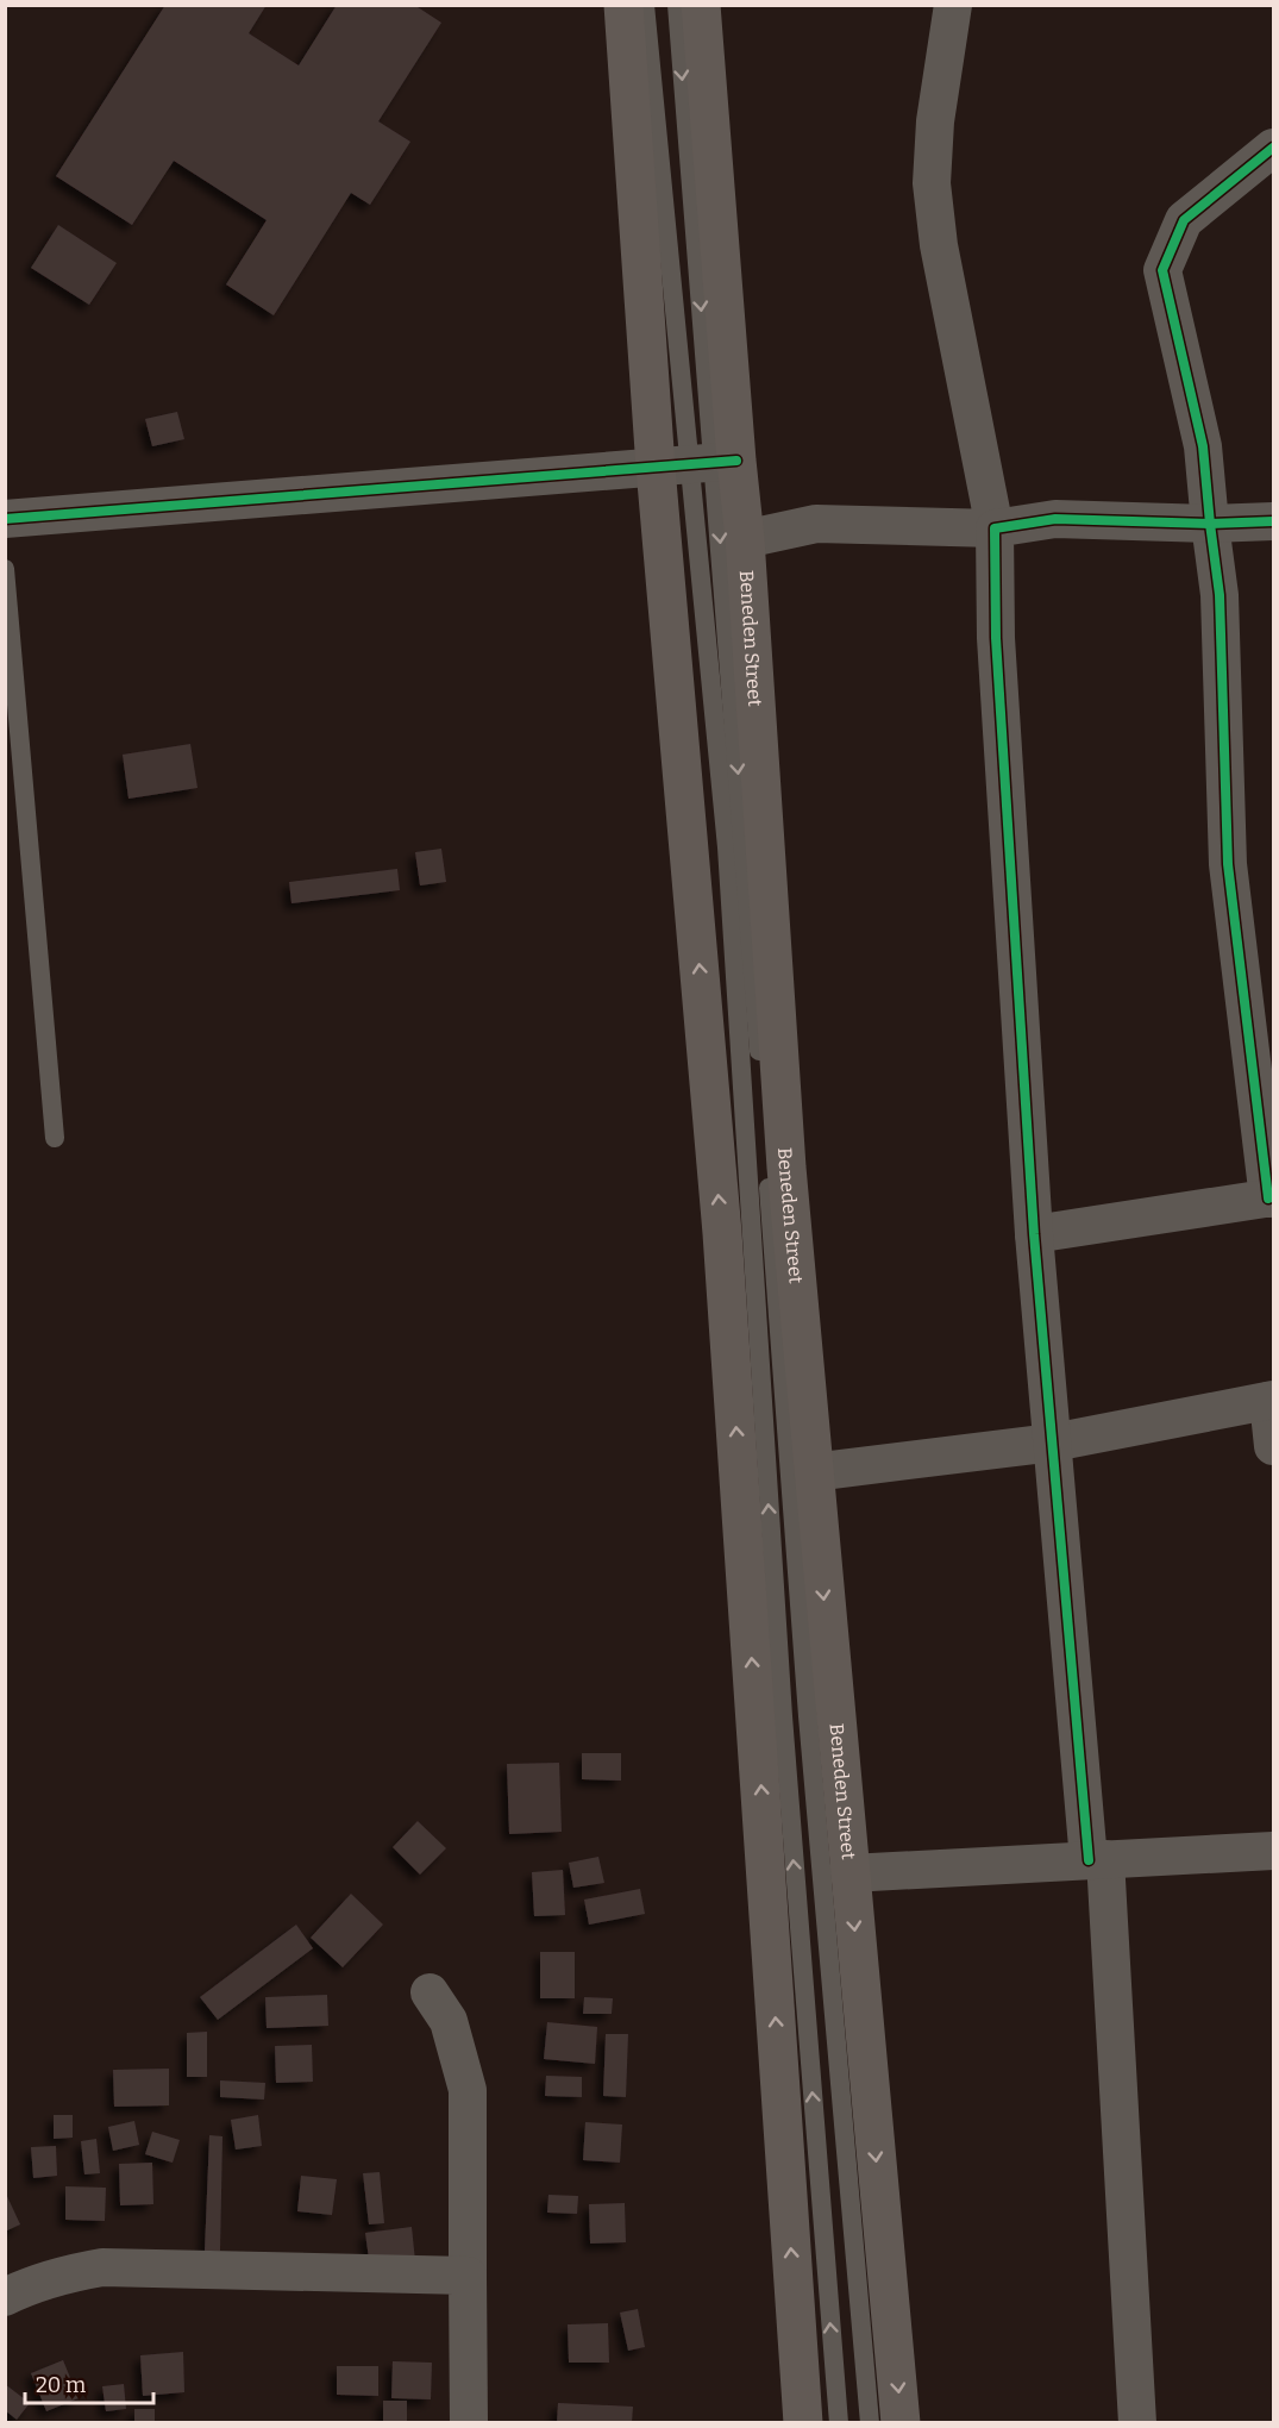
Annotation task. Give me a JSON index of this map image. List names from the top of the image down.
{
  "streets": {
    "main road": ["Beneden Street"]
  },
  "scale_bar": "20 m"
}
